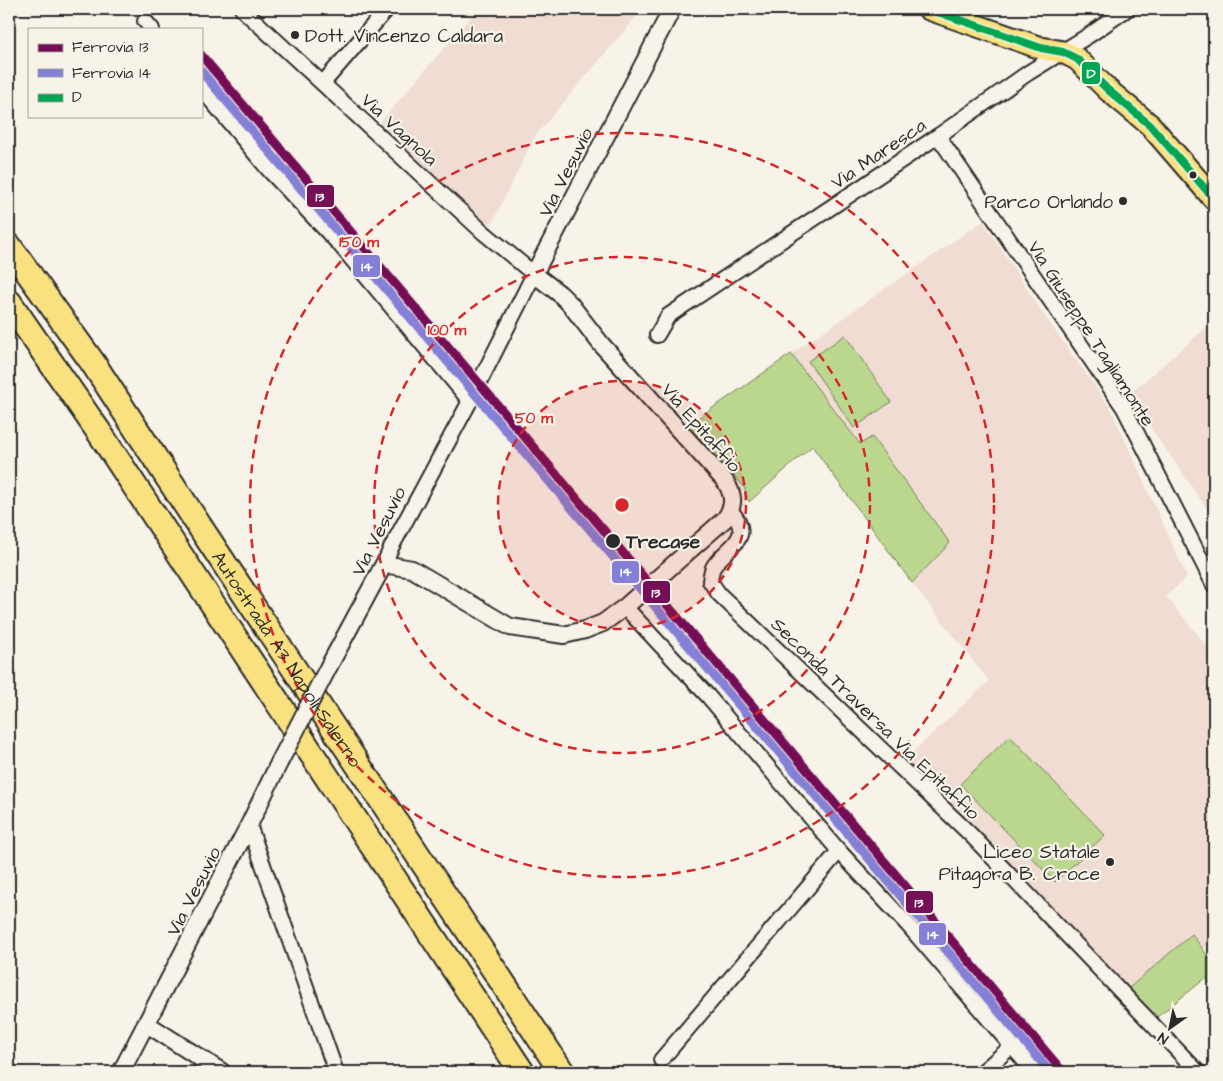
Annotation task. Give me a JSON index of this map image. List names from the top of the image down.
{
  "streets": {
    "highway": ["Autostrada A3 Napoli-Salerno"],
    "street": [
      "Via Vagnola",
      "Via Maresca",
      "Via Vesuvio",
      "Via Giuseppe Tagliamonte",
      "Via Epitaffio",
      "Seconda Traversa Via Epitaffio"
    ]
  },
  "crossings": [
    ["Via Vagnola", "Via Vesuvio"],
    ["Via Vagnola", "Via Epitaffio"],
    ["Via Maresca", "Via Giuseppe Tagliamonte"],
    ["Via Vesuvio", "Via Epitaffio"],
    ["Via Epitaffio", "Seconda Traversa Via Epitaffio"]
  ],
  "places": [
    "Dott. Vincenzo Caldara",
    "Parco Orlando",
    "Trecase",
    "Liceo Statale Pitagora B. Croce"
  ],
  "lines": ["transit line D", "rail line 13", "rail line 14"],
  "legend": ["Ferrovia 13", "Ferrovia 14", "D"],
  "north": "bottom left",
  "rings": ["150 m", "100 m", "50 m"]
}
